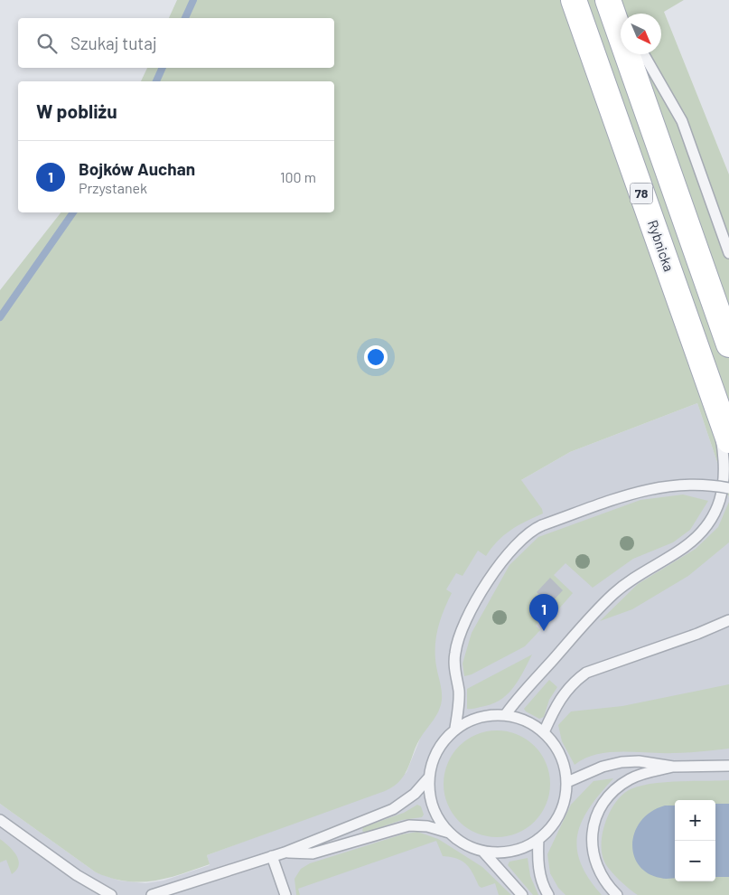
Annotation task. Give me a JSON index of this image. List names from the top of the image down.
{
  "streets": {
    "main road": ["78", "Rybnicka"]
  },
  "north": "bottom right",
  "page": {
    "search": "Szukaj tutaj",
    "heading": "W pobliżu",
    "list": [
      {
        "mark": "1",
        "name": "Bojków Auchan",
        "note": "Przystanek",
        "value": "100 m"
      }
    ],
    "pins": "1",
    "map_buttons": ["+", "−"]
  }
}
